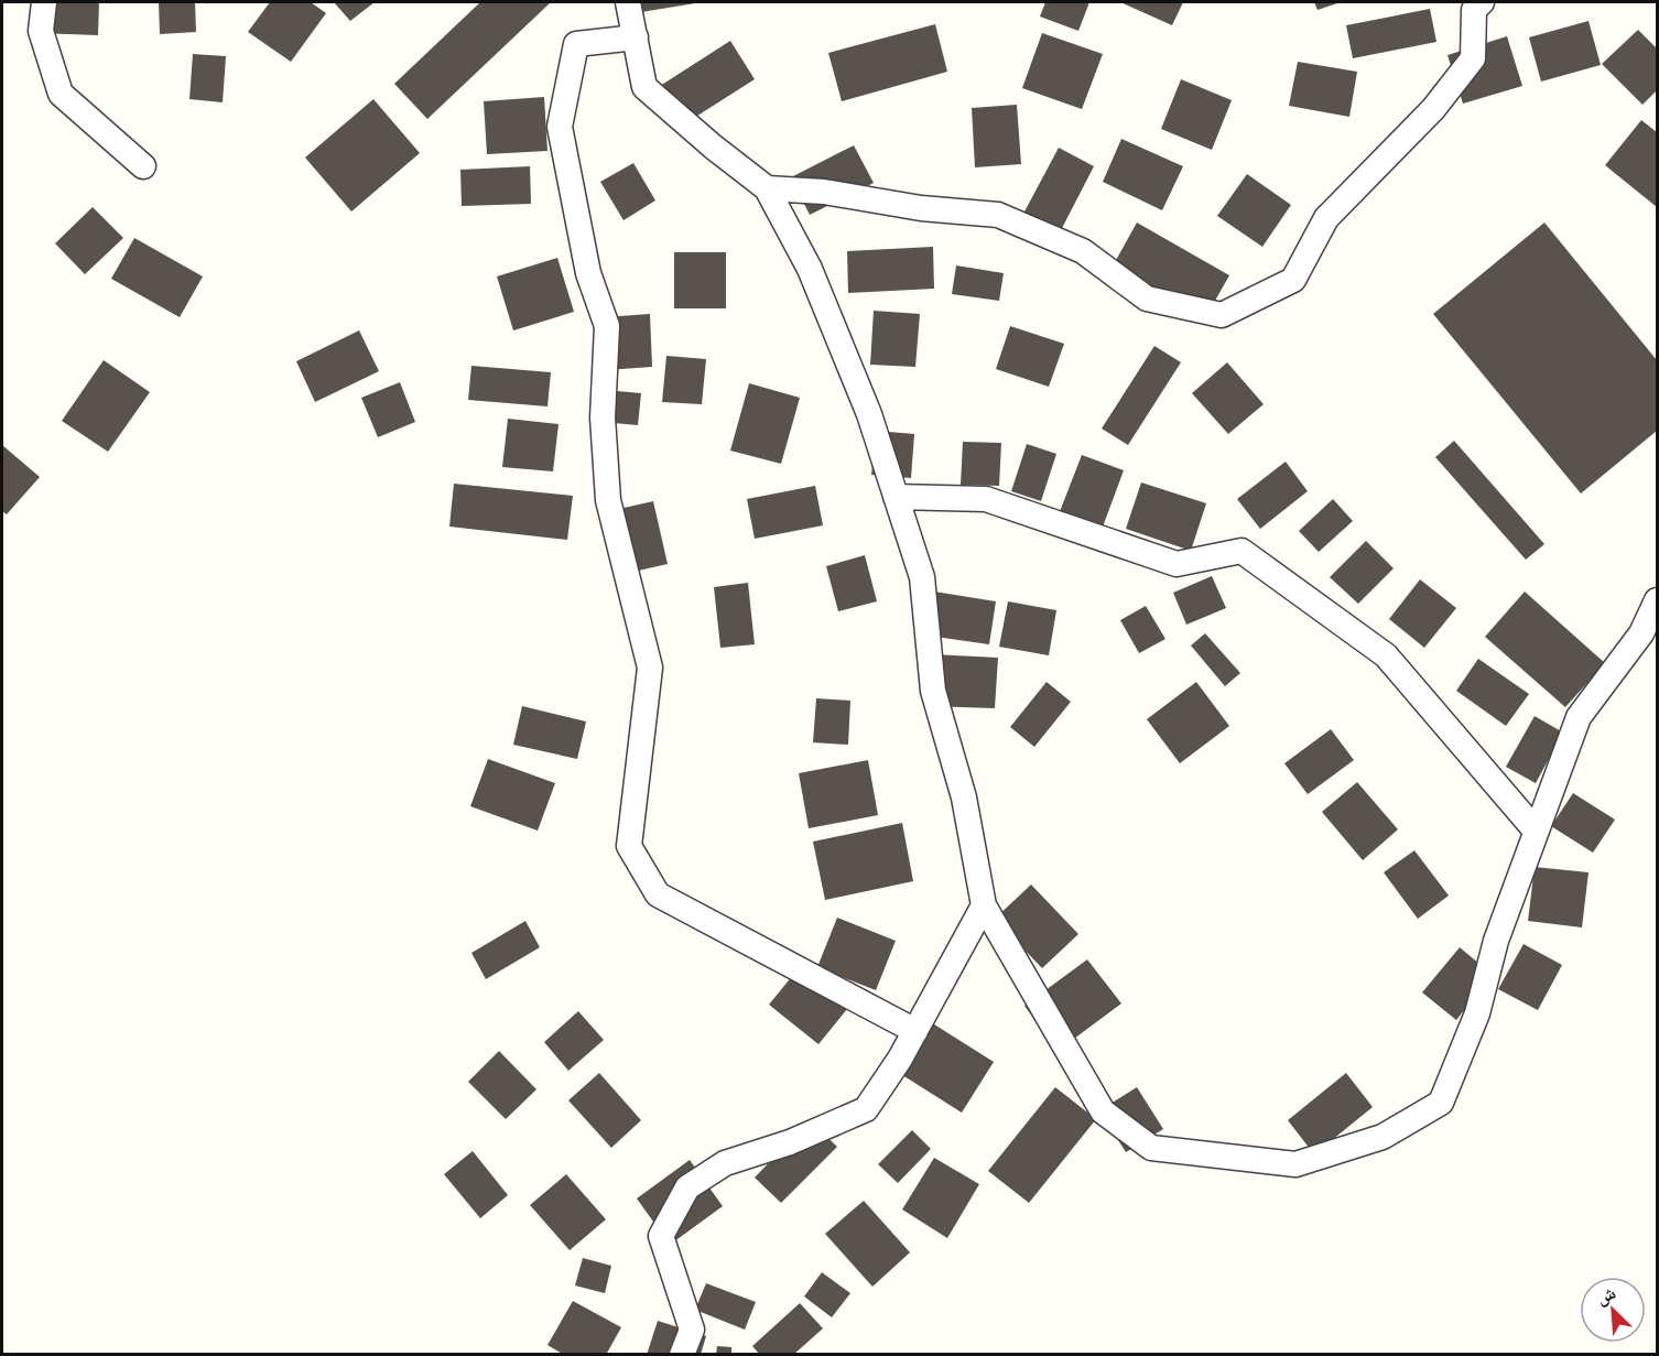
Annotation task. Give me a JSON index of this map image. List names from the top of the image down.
{
  "north": "top left"
}
